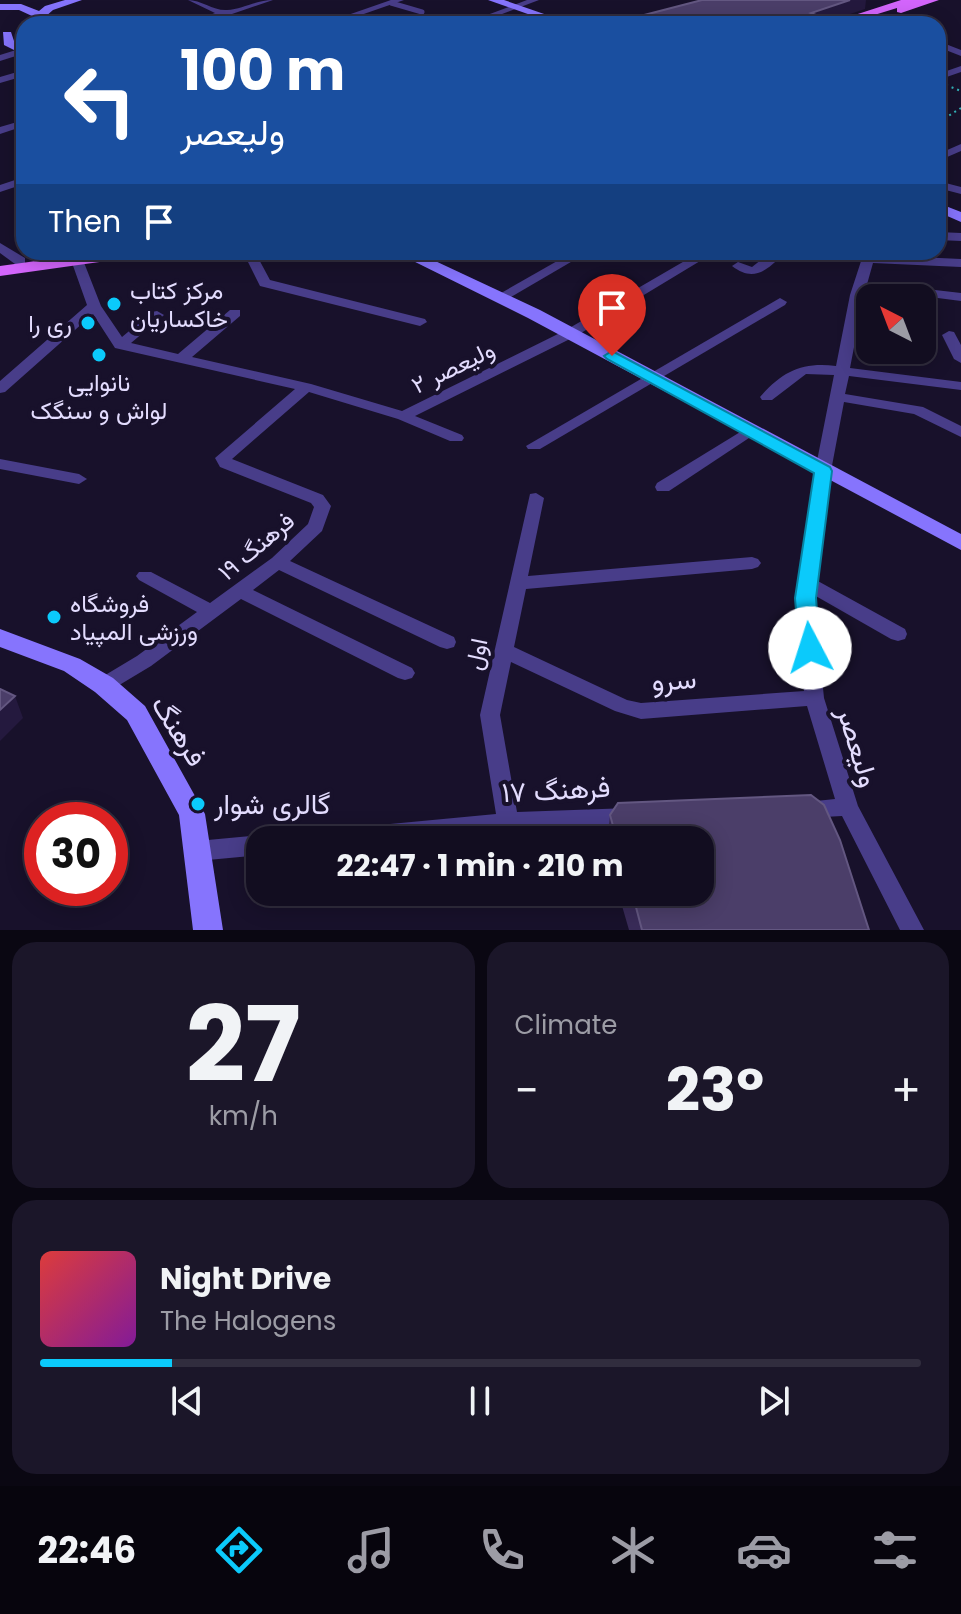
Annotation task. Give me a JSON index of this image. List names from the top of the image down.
{
  "streets": {
    "main road": ["فرهنگ"],
    "street": [
      "ولیعصر ٢",
      "فرهنگ ۱۹",
      "اول",
      "سرو",
      "ولیعصر",
      "فرهنگ ۱۷"
    ]
  },
  "crossings": [
    ["ولیعصر ٢", "فرهنگ ۱۹"],
    ["فرهنگ ۱۹", "فرهنگ"],
    ["اول", "سرو"],
    ["اول", "فرهنگ ۱۷"],
    ["سرو", "ولیعصر"]
  ],
  "places": [
    "مرکز کتاب خاکساریان",
    "ری را",
    "نانوایی لواش و سنگک",
    "فروشگاه ورزشی المپیاد",
    "گالری شوار"
  ],
  "north": "top left",
  "page": {
    "turn": ["100 m", "ولیعصر"],
    "then": "Then",
    "limit": "30",
    "trip": "22:47 · 1 min · 210 m",
    "tile": [
      ["27", "km/h"],
      "Climate"
    ],
    "heat": ["−", "23°", "+"],
    "song": ["Night Drive", "The Halogens"],
    "tabs": "22:46"
  }
}
